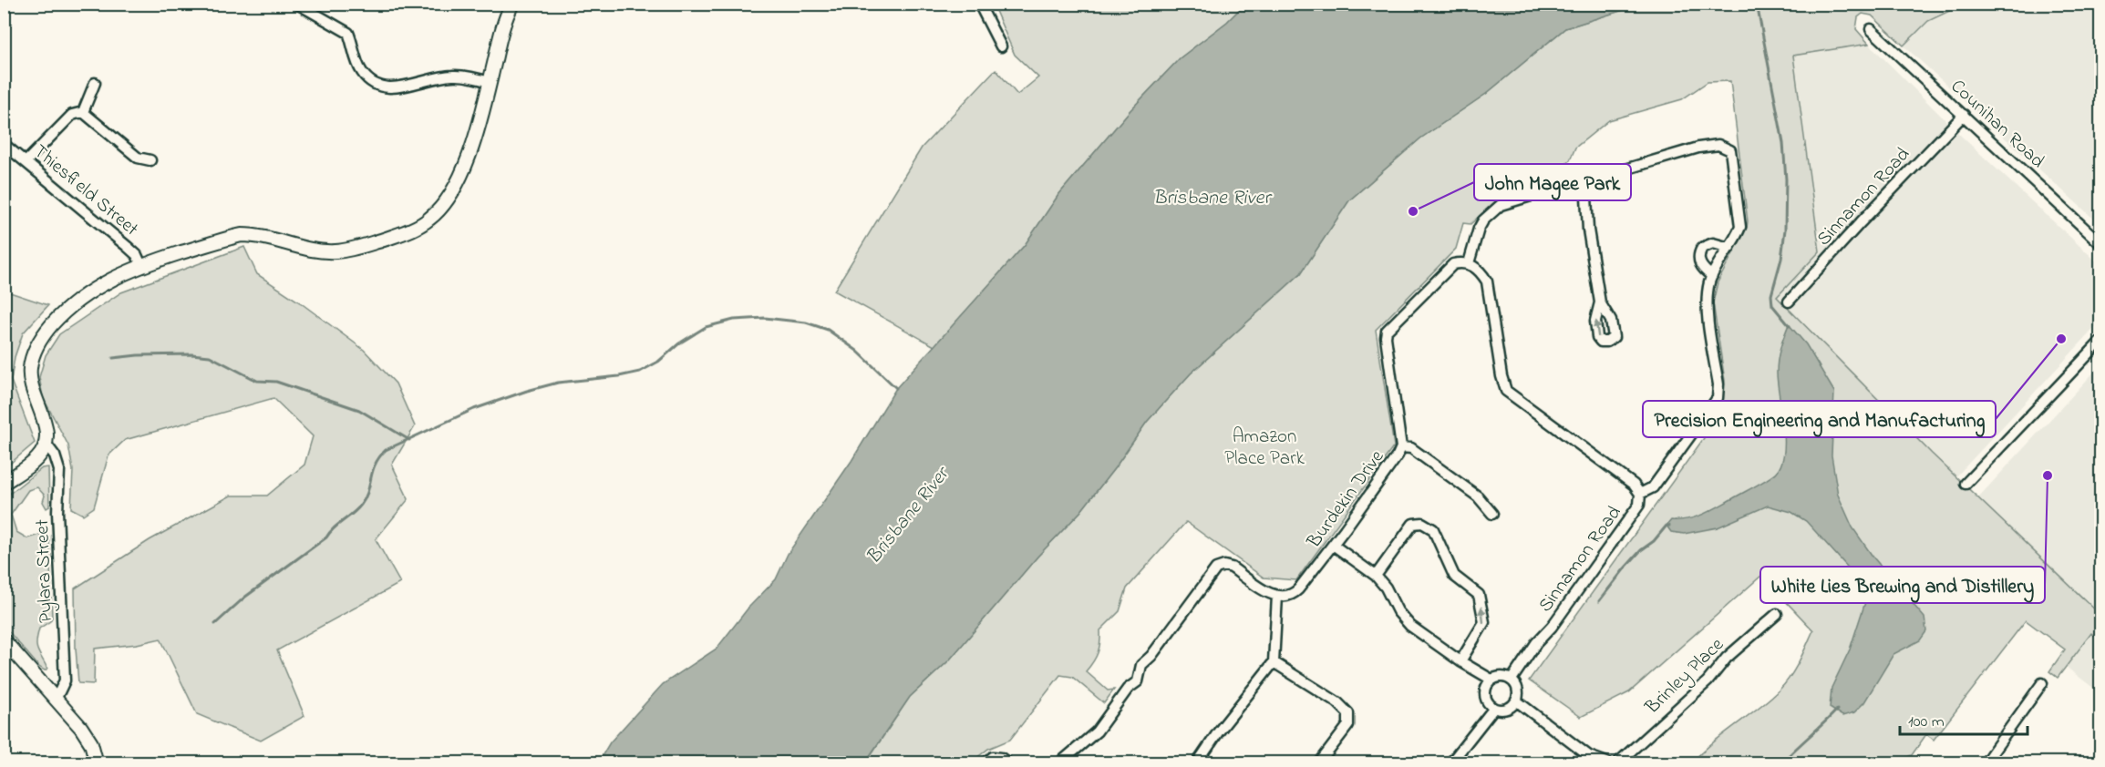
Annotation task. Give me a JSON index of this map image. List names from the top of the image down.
{
  "streets": {
    "street": [
      "Counihan Road",
      "Thiesfield Street",
      "Sinnamon Road",
      "Burdekin Drive",
      "Pylara Street",
      "Brinley Place"
    ]
  },
  "crossings": [
    ["Counihan Road", "Sinnamon Road"]
  ],
  "water": ["Brisbane River"],
  "parks": ["Amazon Place Park"],
  "places": ["John Magee Park", "Precision Engineering and Manufacturing", "White Lies Brewing and Distillery"],
  "scale_bar": "100 m"
}
